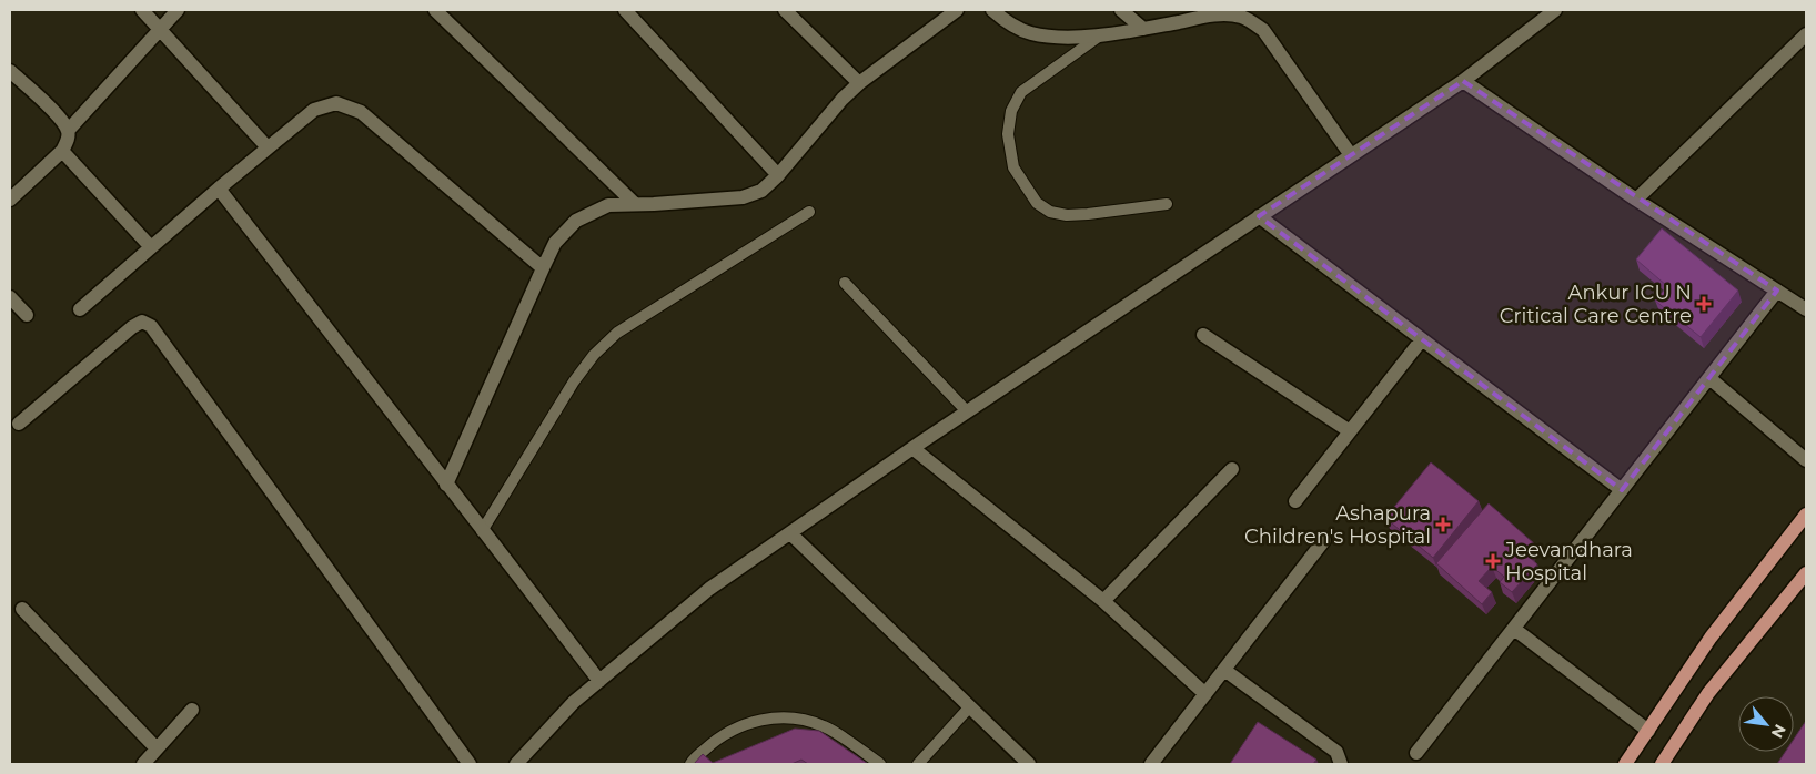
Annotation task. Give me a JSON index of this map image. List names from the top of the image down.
{
  "places": {
    "health": ["Ankur ICU N Critical Care Centre", "Ashapura Children's Hospital", "Jeevandhara Hospital"]
  },
  "north": "bottom right"
}
